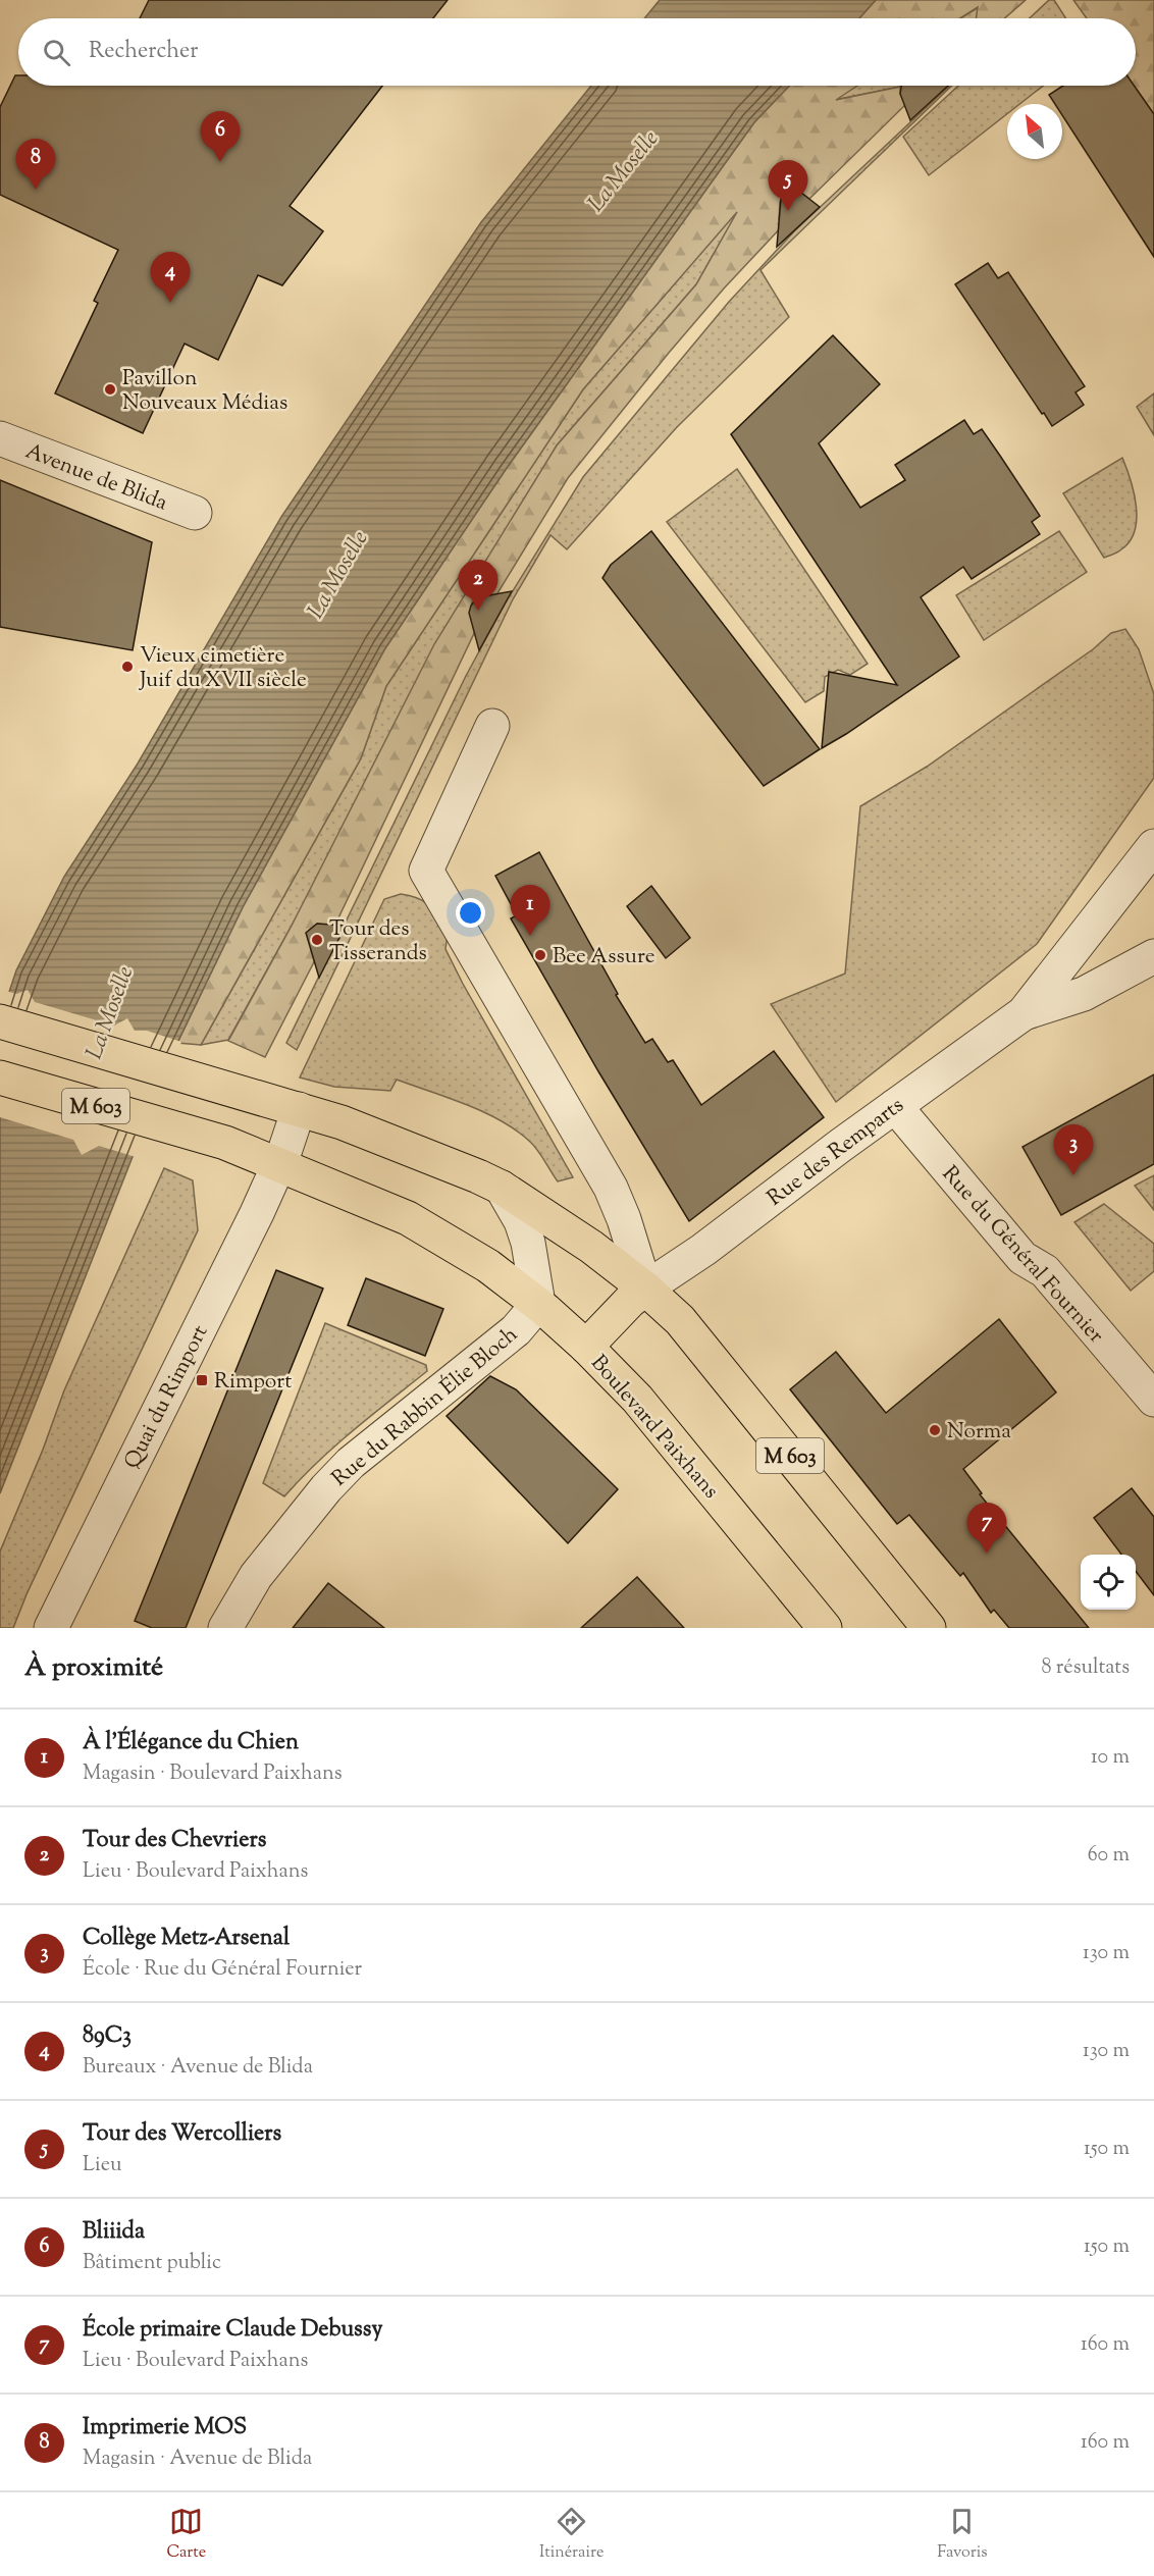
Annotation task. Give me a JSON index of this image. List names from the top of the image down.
{
  "streets": {
    "main road": ["M 603", "Boulevard Paixhans"],
    "street": [
      "Avenue de Blida",
      "Rue des Remparts",
      "Rue du Général Fournier",
      "Quai du Rimport",
      "Rue du Rabbin Élie Bloch"
    ]
  },
  "crossings": [
    ["M 603", "Rue des Remparts"],
    ["M 603", "Quai du Rimport"],
    ["Rue des Remparts", "Rue du Général Fournier"],
    ["Quai du Rimport", "Boulevard Paixhans"],
    ["Rue du Rabbin Élie Bloch", "Boulevard Paixhans"]
  ],
  "water": ["La Moselle"],
  "places": {
    "other": [
      "Pavillon Nouveaux Médias",
      "Vieux cimetière Juif du XVII siècle",
      "Tour des Tisserands",
      "Bee Assure",
      "Norma"
    ],
    "transit": ["Rimport"]
  },
  "north": "top left",
  "page": {
    "search": "Rechercher",
    "pins": [
      "6",
      "8",
      "5",
      "4",
      "2",
      "1",
      "3",
      "7"
    ],
    "heading": ["À proximité", "8 résultats"],
    "list": [
      {
        "mark": "1",
        "name": "À l'Élégance du Chien",
        "note": "Magasin · Boulevard Paixhans",
        "value": "10 m"
      },
      {
        "mark": "2",
        "name": "Tour des Chevriers",
        "note": "Lieu · Boulevard Paixhans",
        "value": "60 m"
      },
      {
        "mark": "3",
        "name": "Collège Metz-Arsenal",
        "note": "École · Rue du Général Fournier",
        "value": "130 m"
      },
      {
        "mark": "4",
        "name": "89C3",
        "note": "Bureaux · Avenue de Blida",
        "value": "130 m"
      },
      {
        "mark": "5",
        "name": "Tour des Wercolliers",
        "note": "Lieu",
        "value": "150 m"
      },
      {
        "mark": "6",
        "name": "Bliiida",
        "note": "Bâtiment public",
        "value": "150 m"
      },
      {
        "mark": "7",
        "name": "École primaire Claude Debussy",
        "note": "Lieu · Boulevard Paixhans",
        "value": "160 m"
      },
      {
        "mark": "8",
        "name": "Imprimerie MOS",
        "note": "Magasin · Avenue de Blida",
        "value": "160 m"
      }
    ],
    "nav": ["Carte", "Itinéraire", "Favoris"]
  }
}
